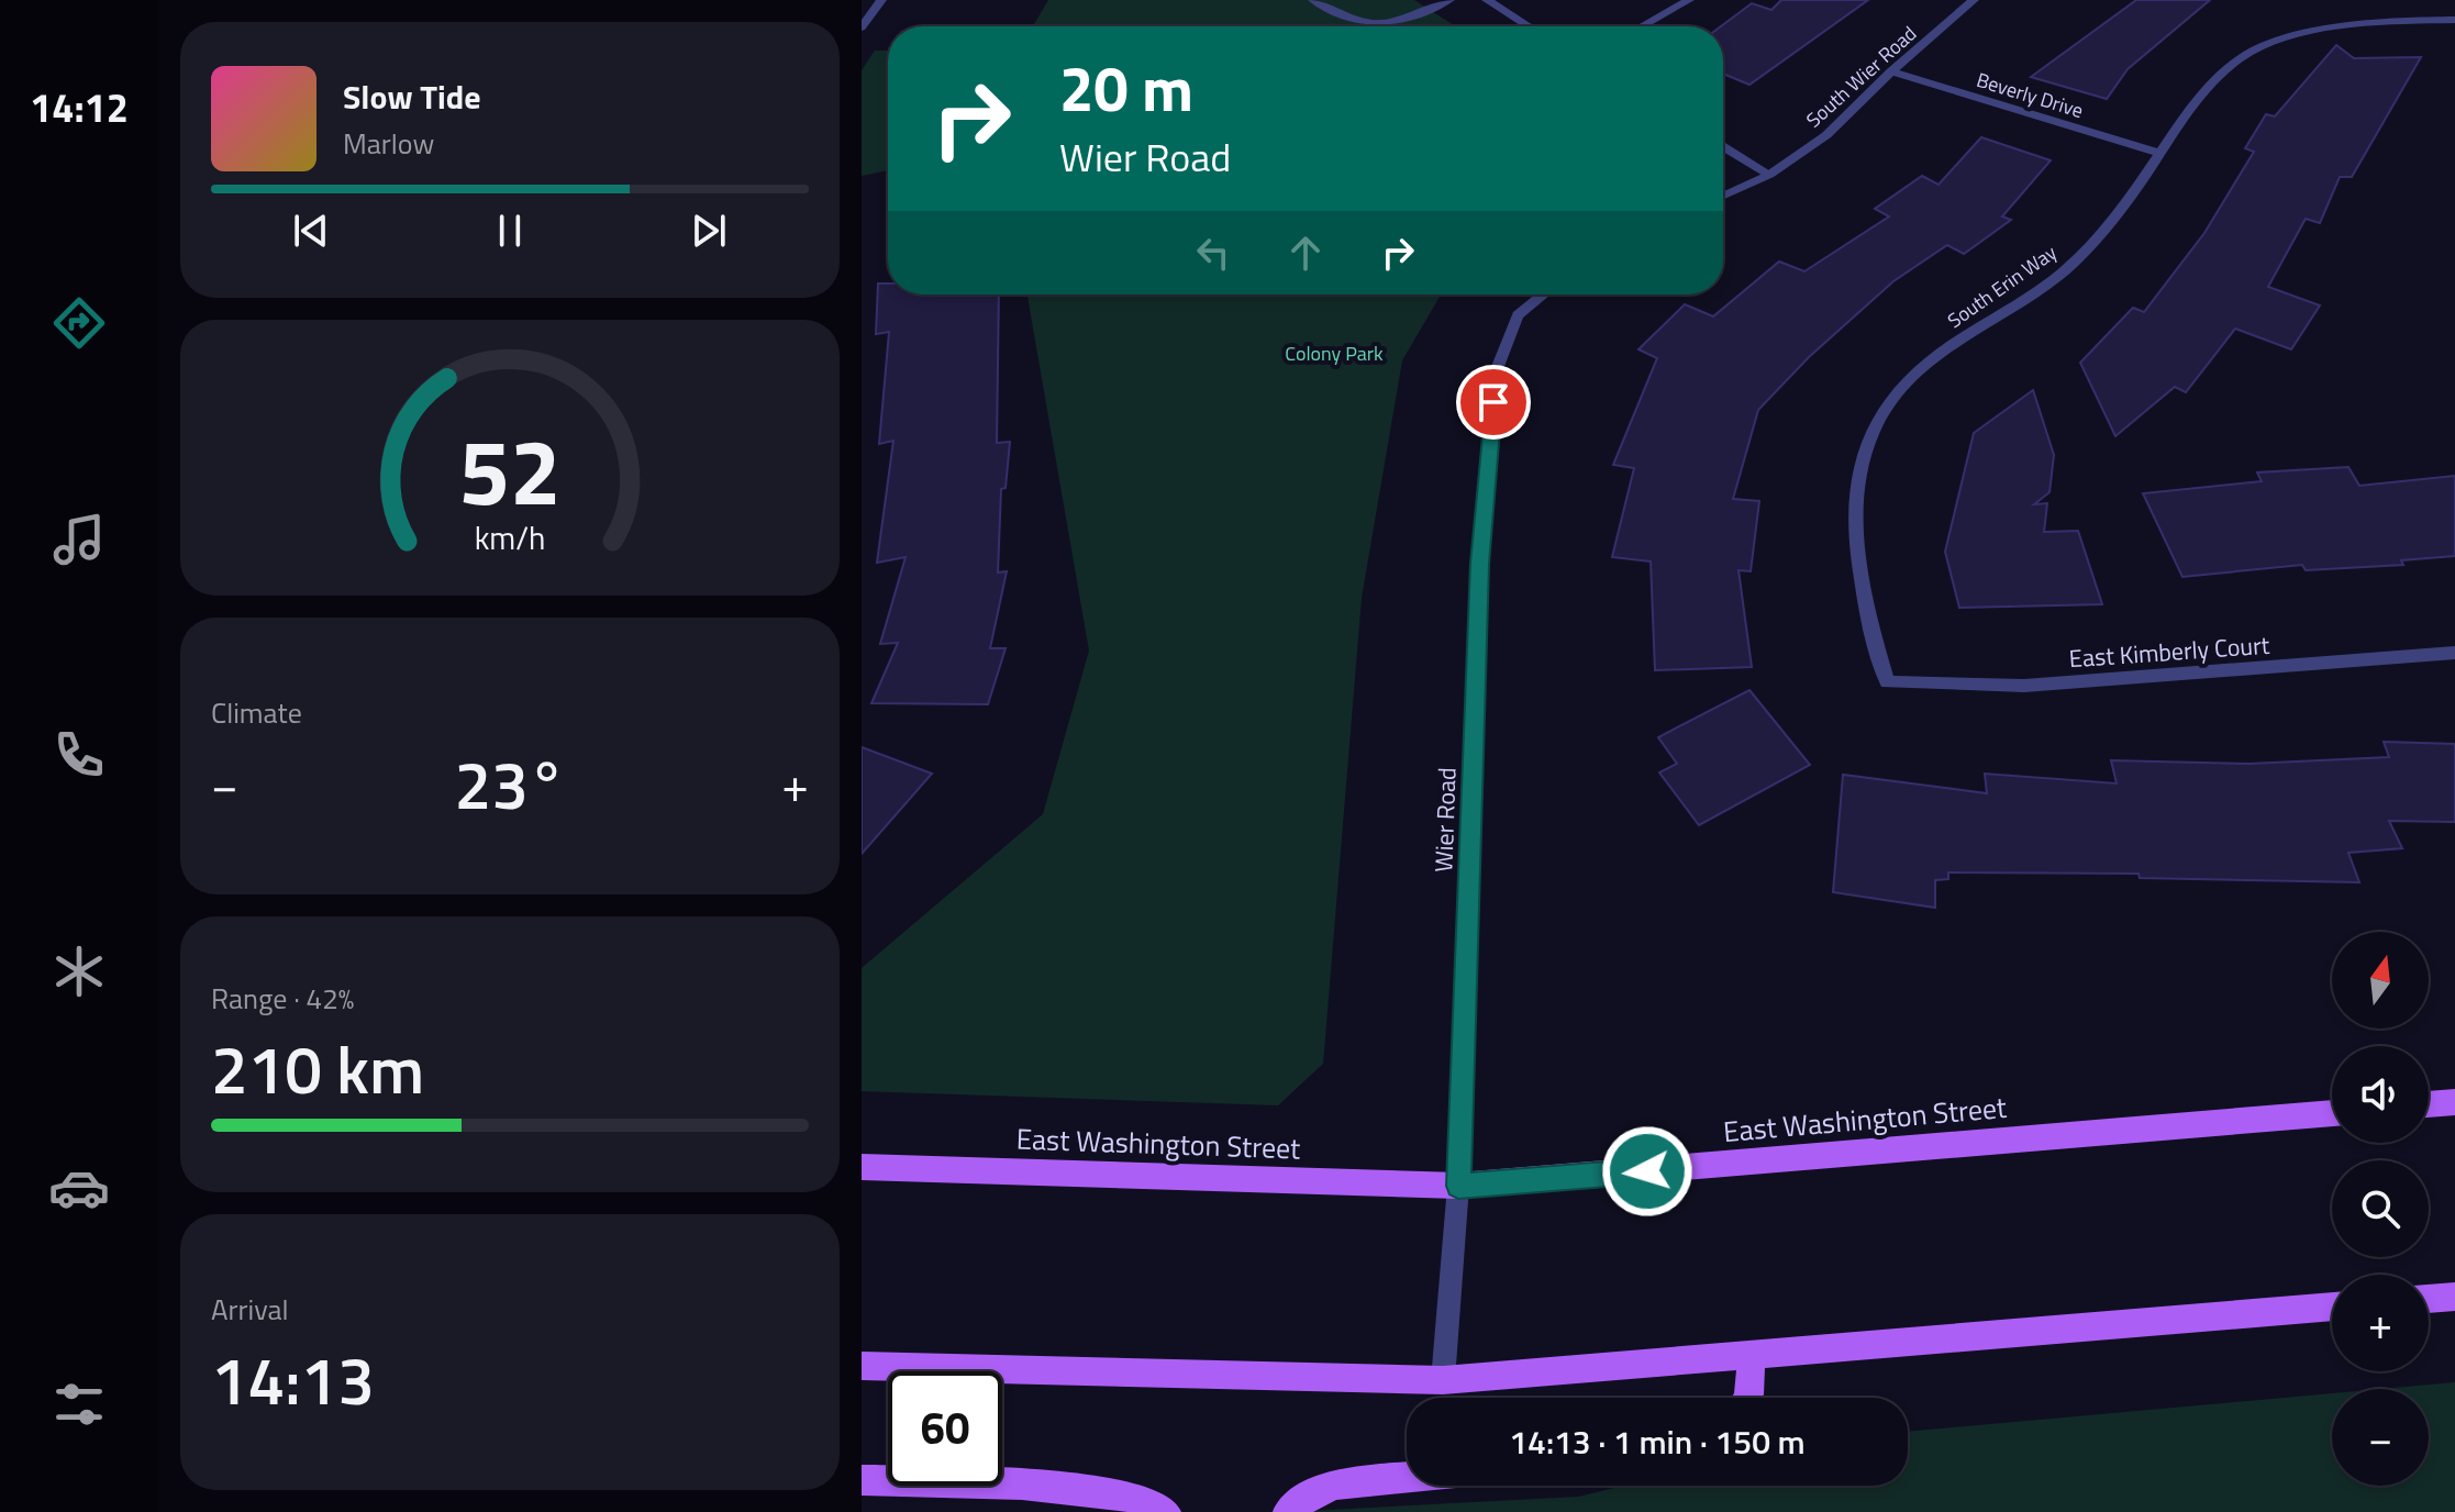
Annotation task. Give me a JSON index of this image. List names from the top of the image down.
{
  "streets": {
    "main road": ["East Washington Street"],
    "street": [
      "South Wier Road",
      "Beverly Drive",
      "South Erin Way",
      "East Kimberly Court",
      "Wier Road"
    ]
  },
  "crossings": [
    ["South Wier Road", "Beverly Drive"],
    ["Beverly Drive", "South Erin Way"],
    ["South Erin Way", "East Kimberly Court"],
    ["Wier Road", "East Washington Street"]
  ],
  "parks": ["Colony Park"],
  "north": "top",
  "page": {
    "tabs": "14:12",
    "turn": ["20 m", "Wier Road"],
    "song": ["Slow Tide", "Marlow"],
    "tile": [
      "Climate",
      ["Range · 42%", "210 km"],
      ["Arrival", "14:13"]
    ],
    "heat": ["−", "23°", "+"],
    "map_buttons": ["+", "−"],
    "limit": "60",
    "trip": "14:13 · 1 min · 150 m",
    "gauge": ["52", "km/h"]
  }
}
